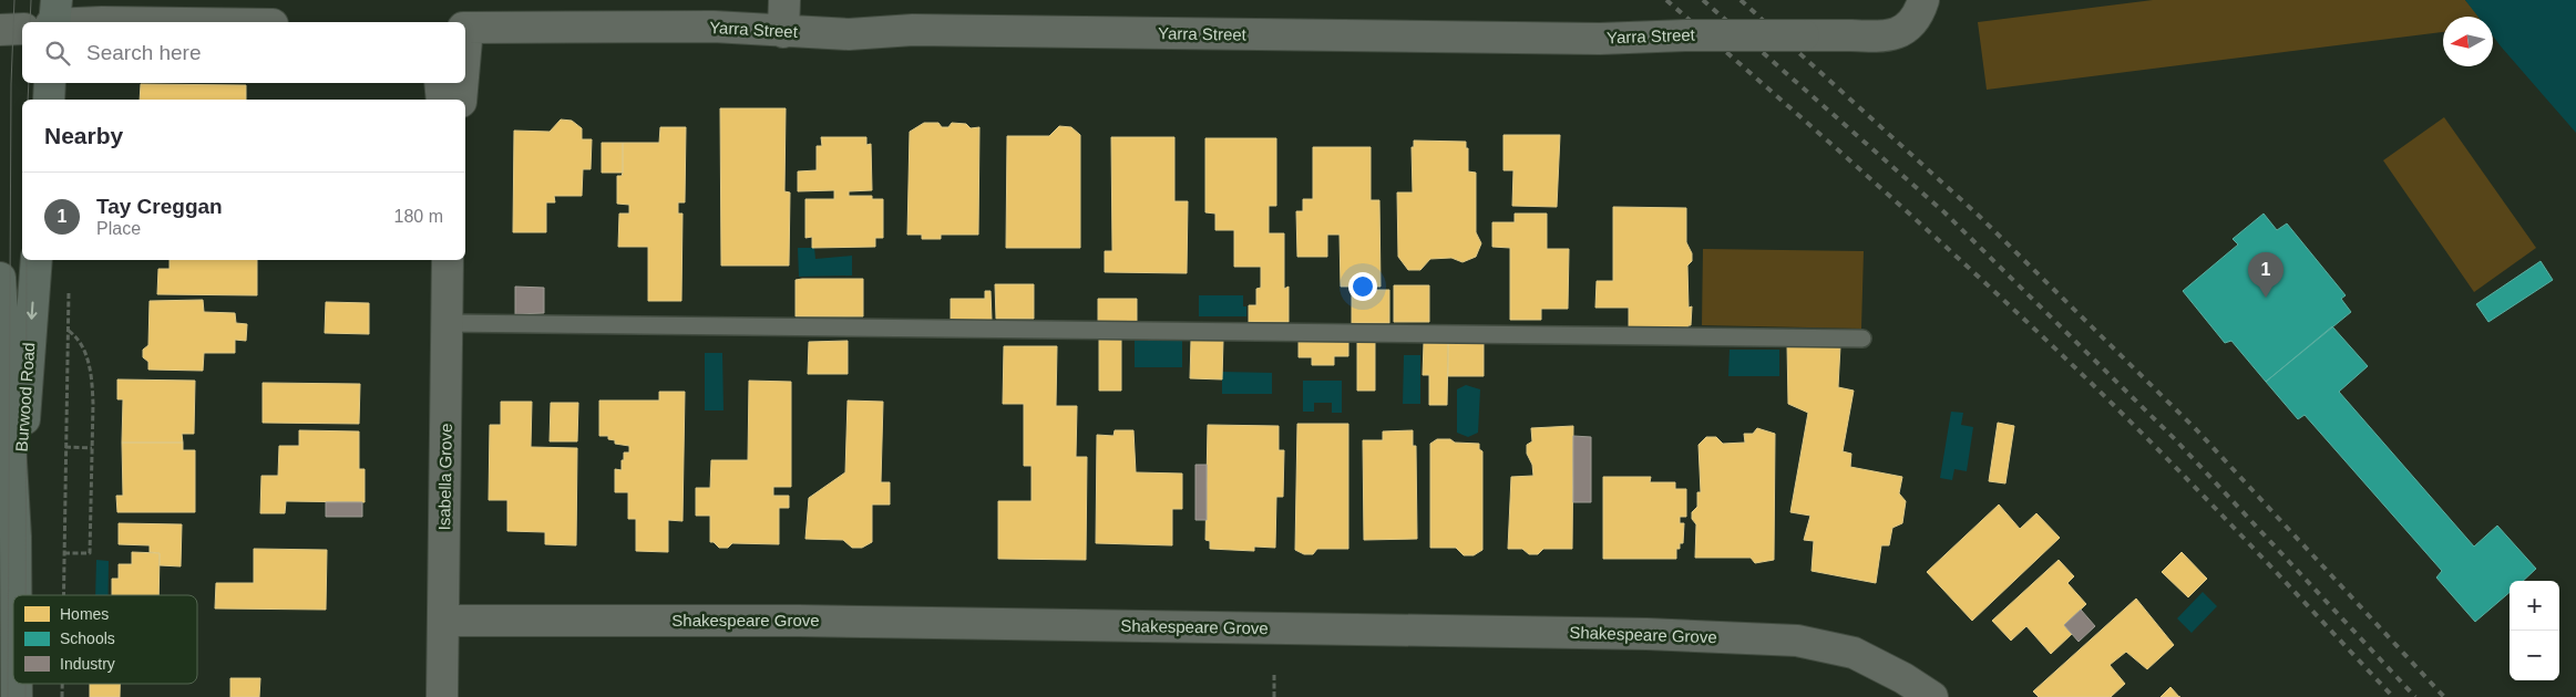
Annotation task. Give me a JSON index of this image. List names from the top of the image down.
{
  "streets": {
    "main road": ["Burwood Road"],
    "street": ["Yarra Street", "Isabella Grove", "Shakespeare Grove"]
  },
  "crossings": [
    ["Isabella Grove", "Shakespeare Grove"]
  ],
  "legend": ["Homes", "Schools", "Industry"],
  "north": "left",
  "page": {
    "search": "Search here",
    "heading": "Nearby",
    "list": [
      {
        "mark": "1",
        "name": "Tay Creggan",
        "note": "Place",
        "value": "180 m"
      }
    ],
    "pins": "1",
    "map_buttons": ["+", "−"]
  }
}
